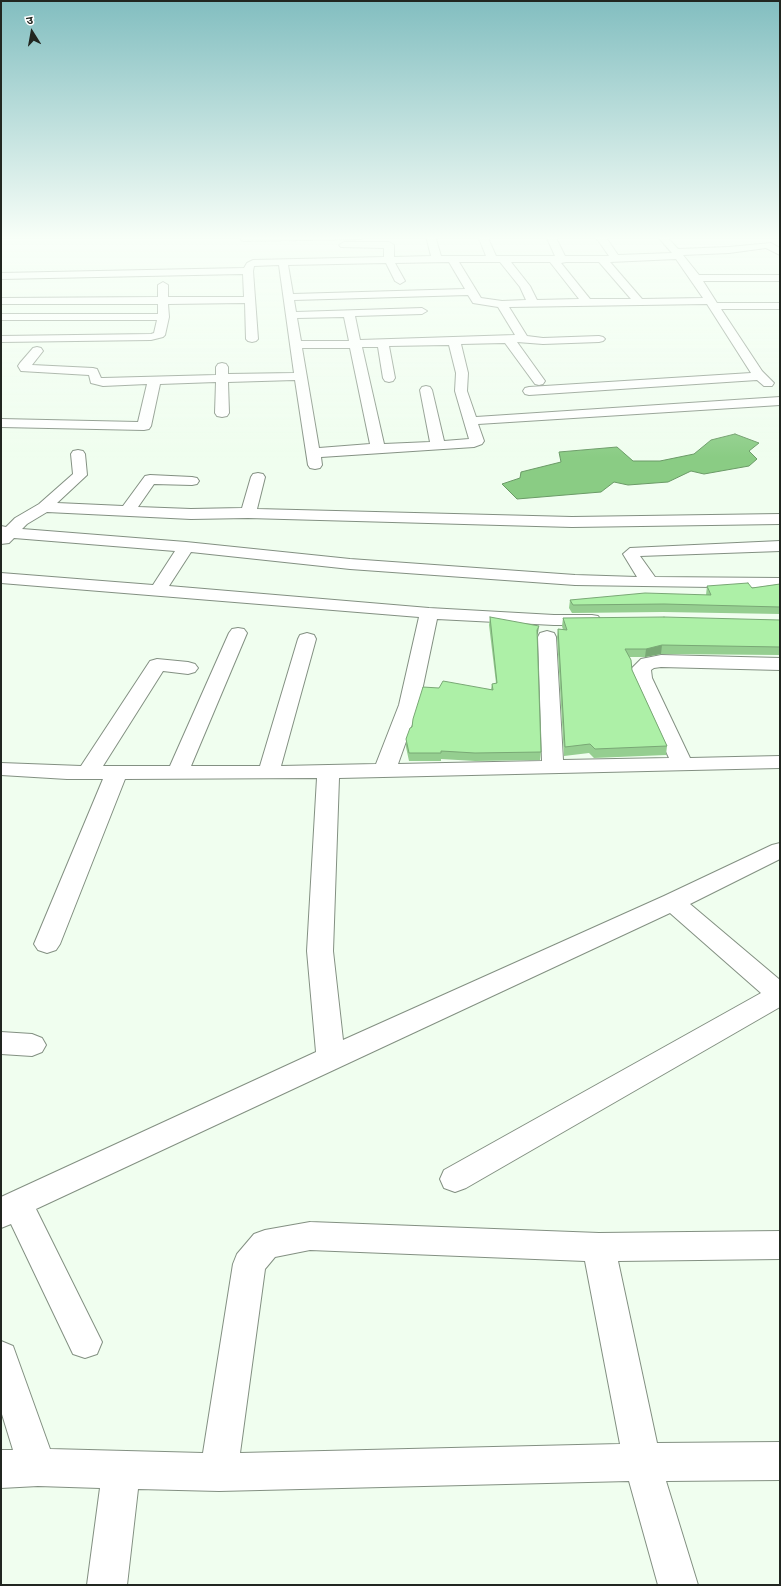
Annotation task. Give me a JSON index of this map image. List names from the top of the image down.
{
  "north": "top"
}
